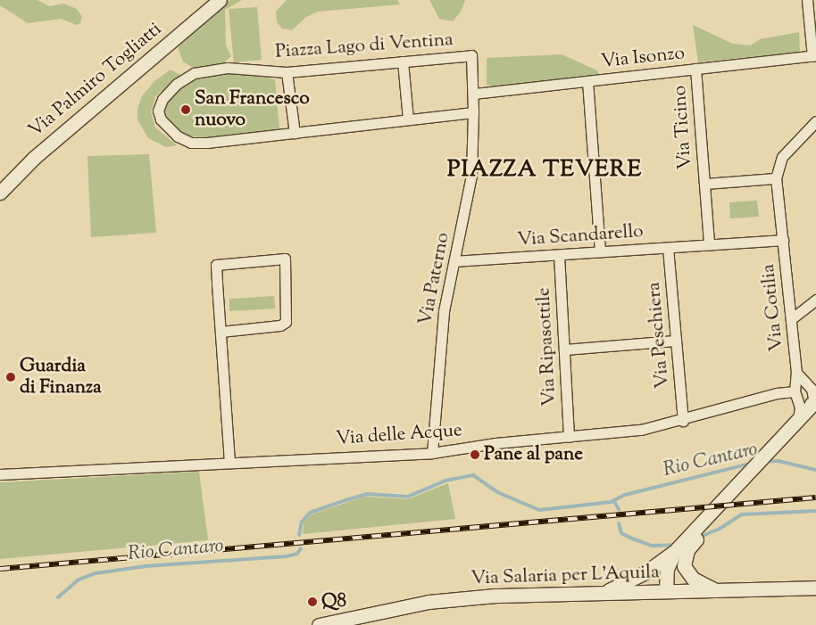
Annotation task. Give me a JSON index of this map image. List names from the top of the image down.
{
  "streets": {
    "main road": ["Via Palmiro Togliatti", "Via Salaria per L'Aquila"],
    "street": [
      "Piazza Lago di Ventina",
      "Via Isonzo",
      "Via Ticino",
      "Via Scandarello",
      "Via Paterno",
      "Via Cotilia",
      "Via Peschiera",
      "Via Ripasottile",
      "Via delle Acque"
    ]
  },
  "crossings": [
    ["Piazza Lago di Ventina", "Via Isonzo"],
    ["Piazza Lago di Ventina", "Via Paterno"],
    ["Via Isonzo", "Via Ticino"],
    ["Via Scandarello", "Via Paterno"],
    ["Via Scandarello", "Via Peschiera"],
    ["Via Scandarello", "Via Ripasottile"],
    ["Via Paterno", "Via delle Acque"],
    ["Via Peschiera", "Via delle Acque"],
    ["Via Ripasottile", "Via delle Acque"]
  ],
  "districts": ["PIAZZA TEVERE"],
  "water": ["Rio Cantaro"],
  "places": [
    "San Francesco nuovo",
    "Guardia di Finanza",
    "Pane al pane",
    "Q8"
  ]
}
